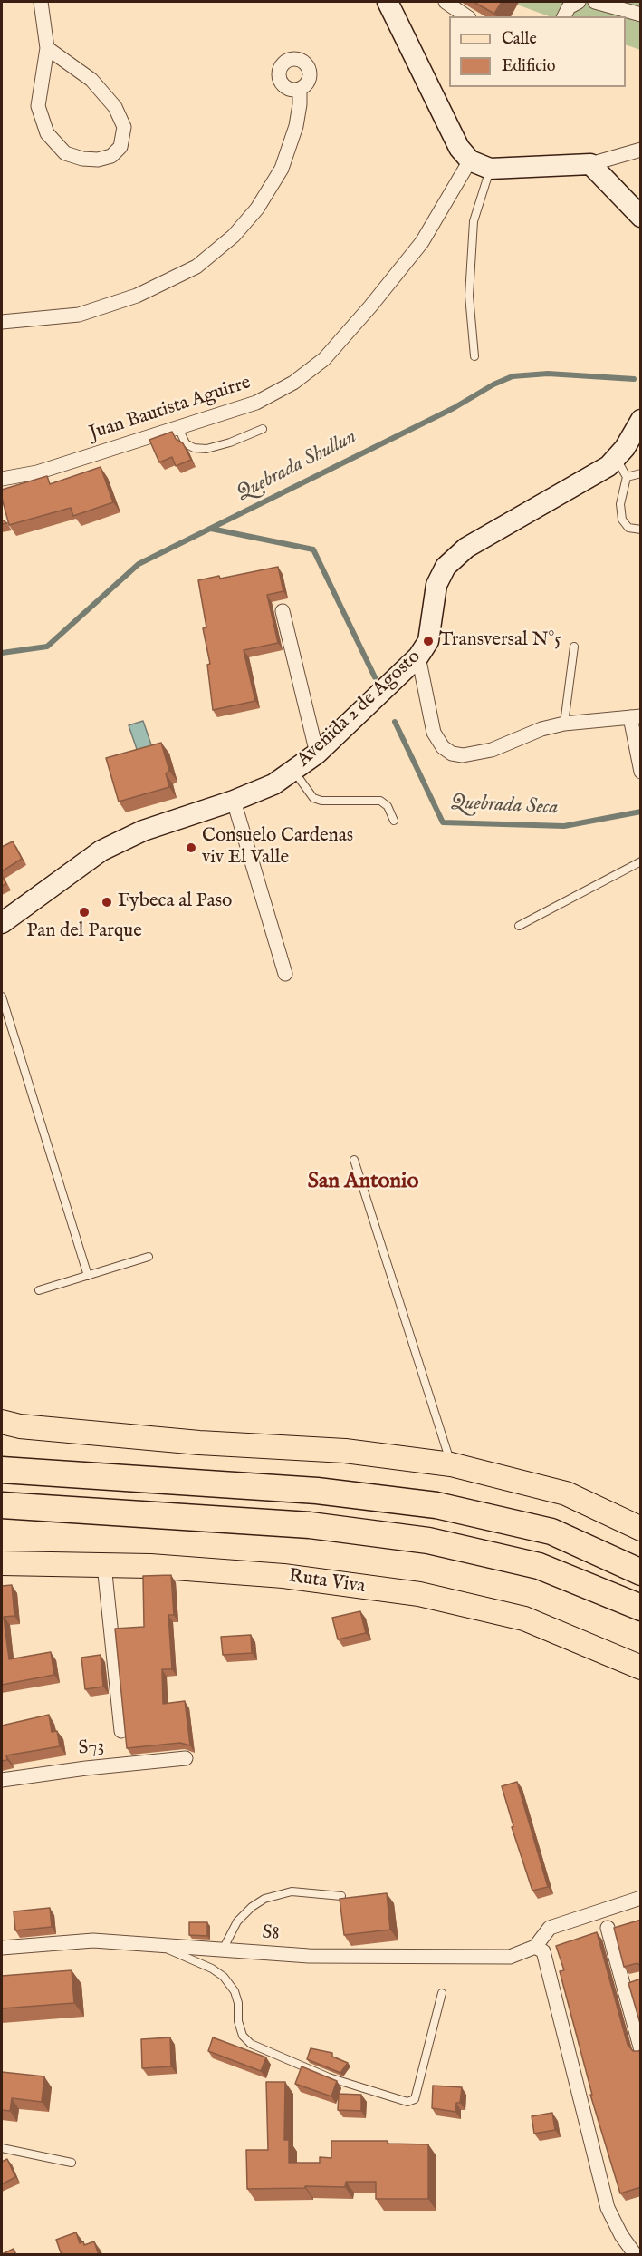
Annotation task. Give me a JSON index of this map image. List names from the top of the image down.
{
  "streets": {
    "main road": ["Avenida 2 de Agosto", "Ruta Viva"],
    "street": ["Juan Bautista Aguirre", "S73", "S8"]
  },
  "districts": ["San Antonio"],
  "water": ["Quebrada Shullun", "Quebrada Seca"],
  "places": [
    "Transversal N°5",
    "Consuelo Cardenas viv El Valle",
    "Fybeca al Paso",
    "Pan del Parque"
  ],
  "legend": ["Calle", "Edificio"]
}
